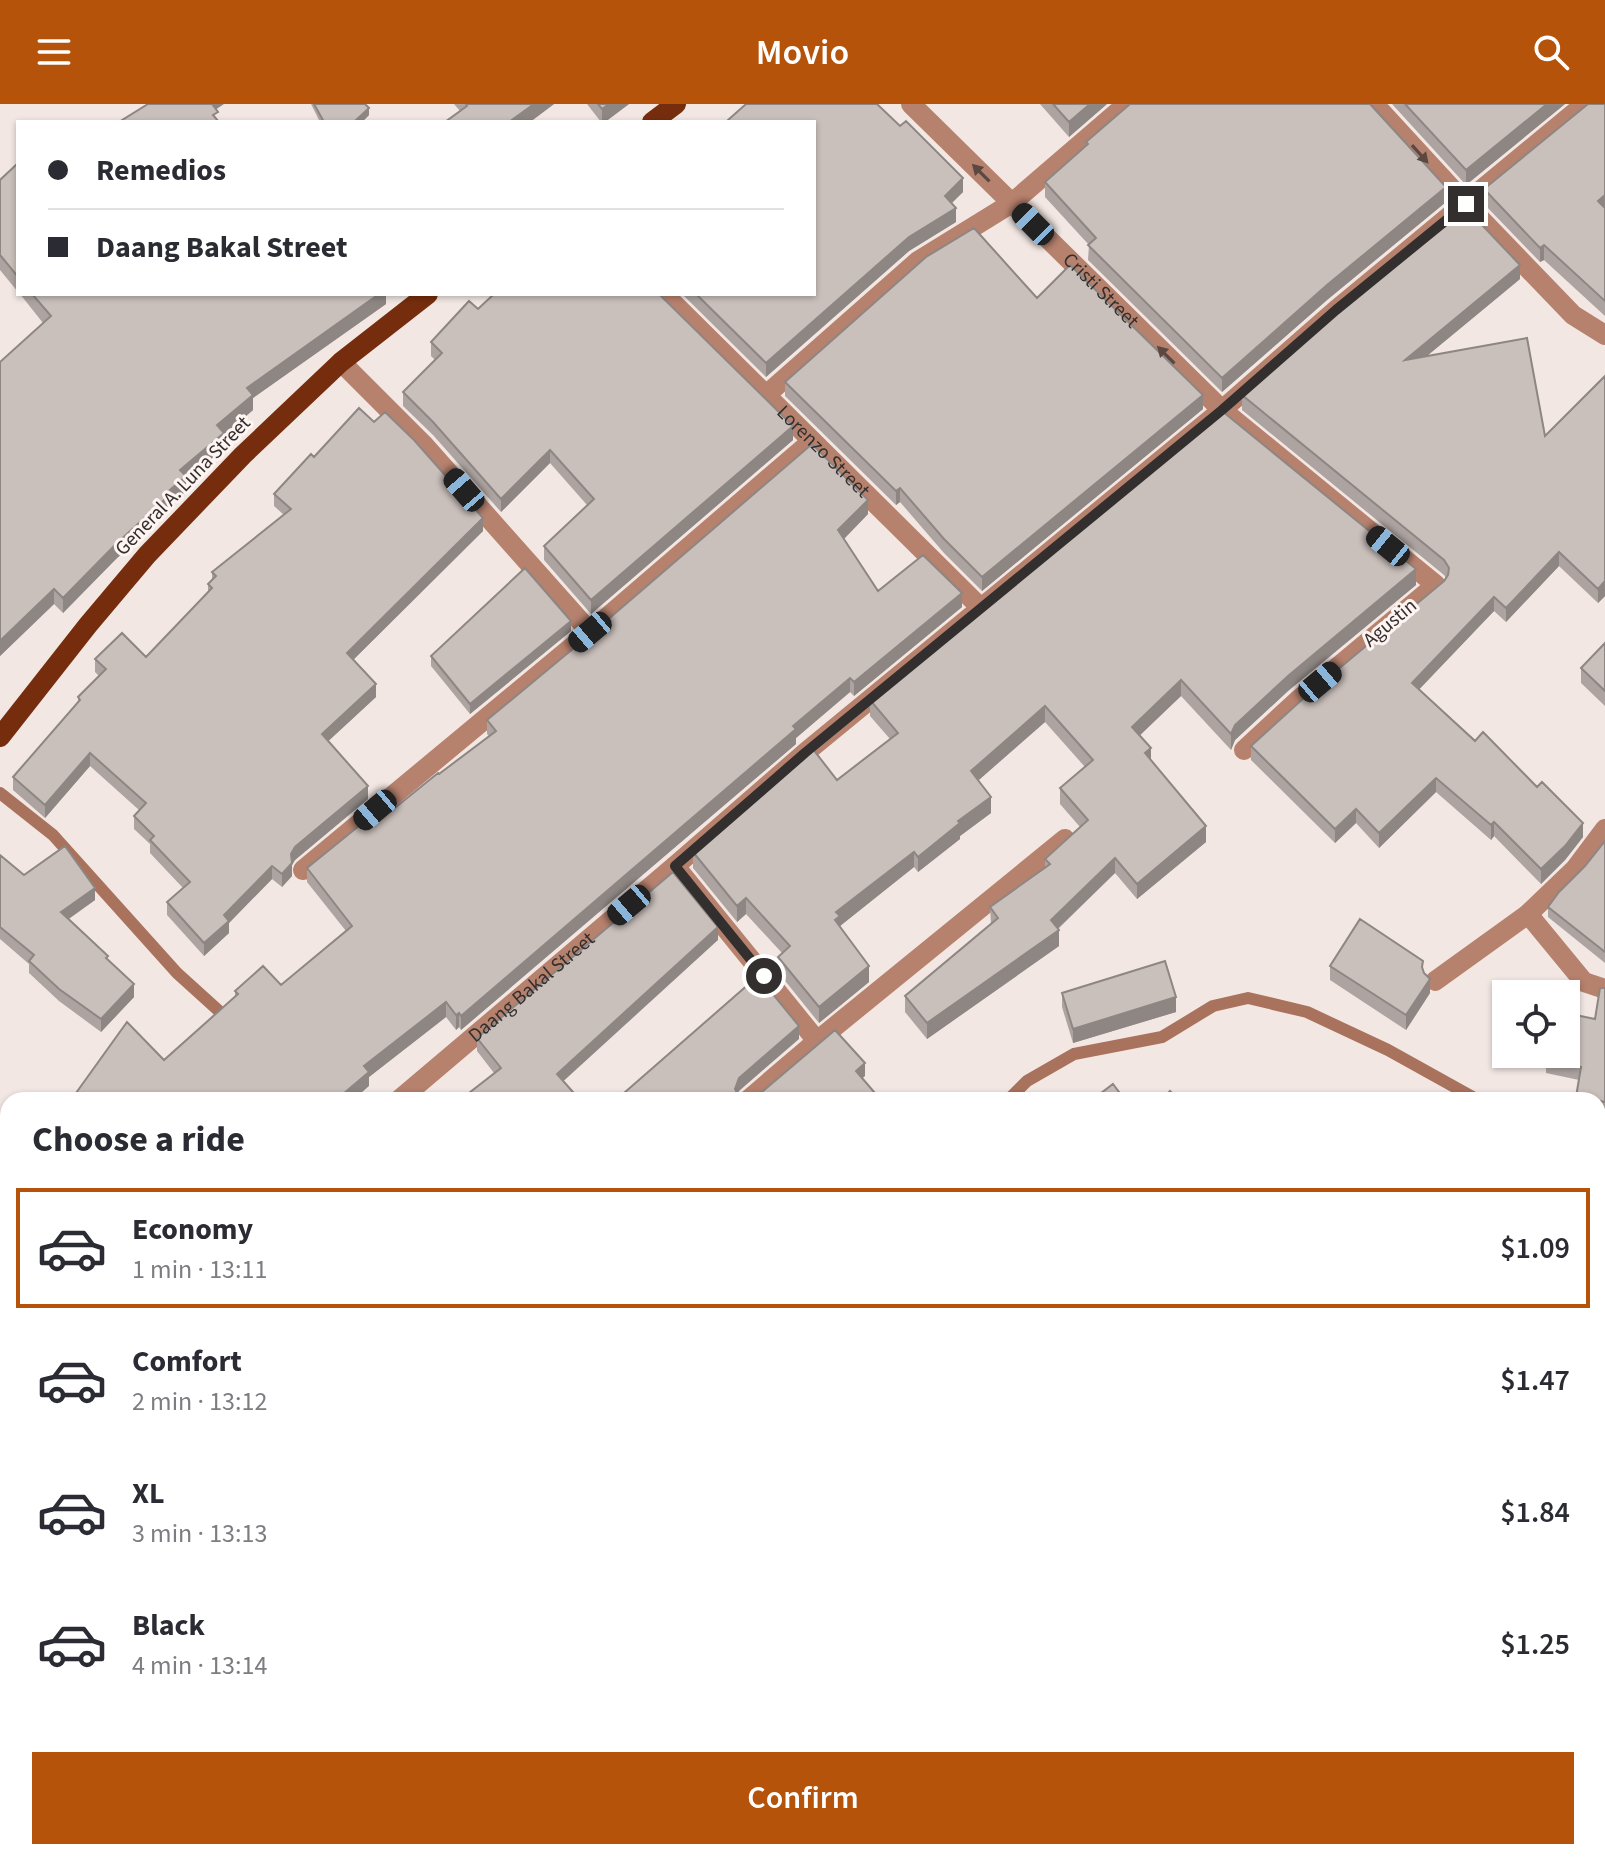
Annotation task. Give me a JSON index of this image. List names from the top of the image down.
{
  "streets": {
    "main road": ["General A. Luna Street"],
    "street": [
      "Cristi Street",
      "Lorenzo Street",
      "Agustin",
      "Daang Bakal Street"
    ]
  },
  "crossings": [
    ["Cristi Street", "Agustin"],
    ["Cristi Street", "Daang Bakal Street"],
    ["Lorenzo Street", "Daang Bakal Street"],
    ["Agustin", "Daang Bakal Street"]
  ],
  "one_way": ["Cristi Street"],
  "page": {
    "header": "Movio",
    "banner": ["Remedios", "Daang Bakal Street"],
    "heading": "Choose a ride",
    "list": [
      {
        "name": "Economy",
        "note": "1 min · 13:11",
        "value": "$1.09"
      },
      {
        "name": "Comfort",
        "note": "2 min · 13:12",
        "value": "$1.47"
      },
      {
        "name": "XL",
        "note": "3 min · 13:13",
        "value": "$1.84"
      },
      {
        "name": "Black",
        "note": "4 min · 13:14",
        "value": "$1.25"
      }
    ],
    "buttons": "Confirm"
  }
}
